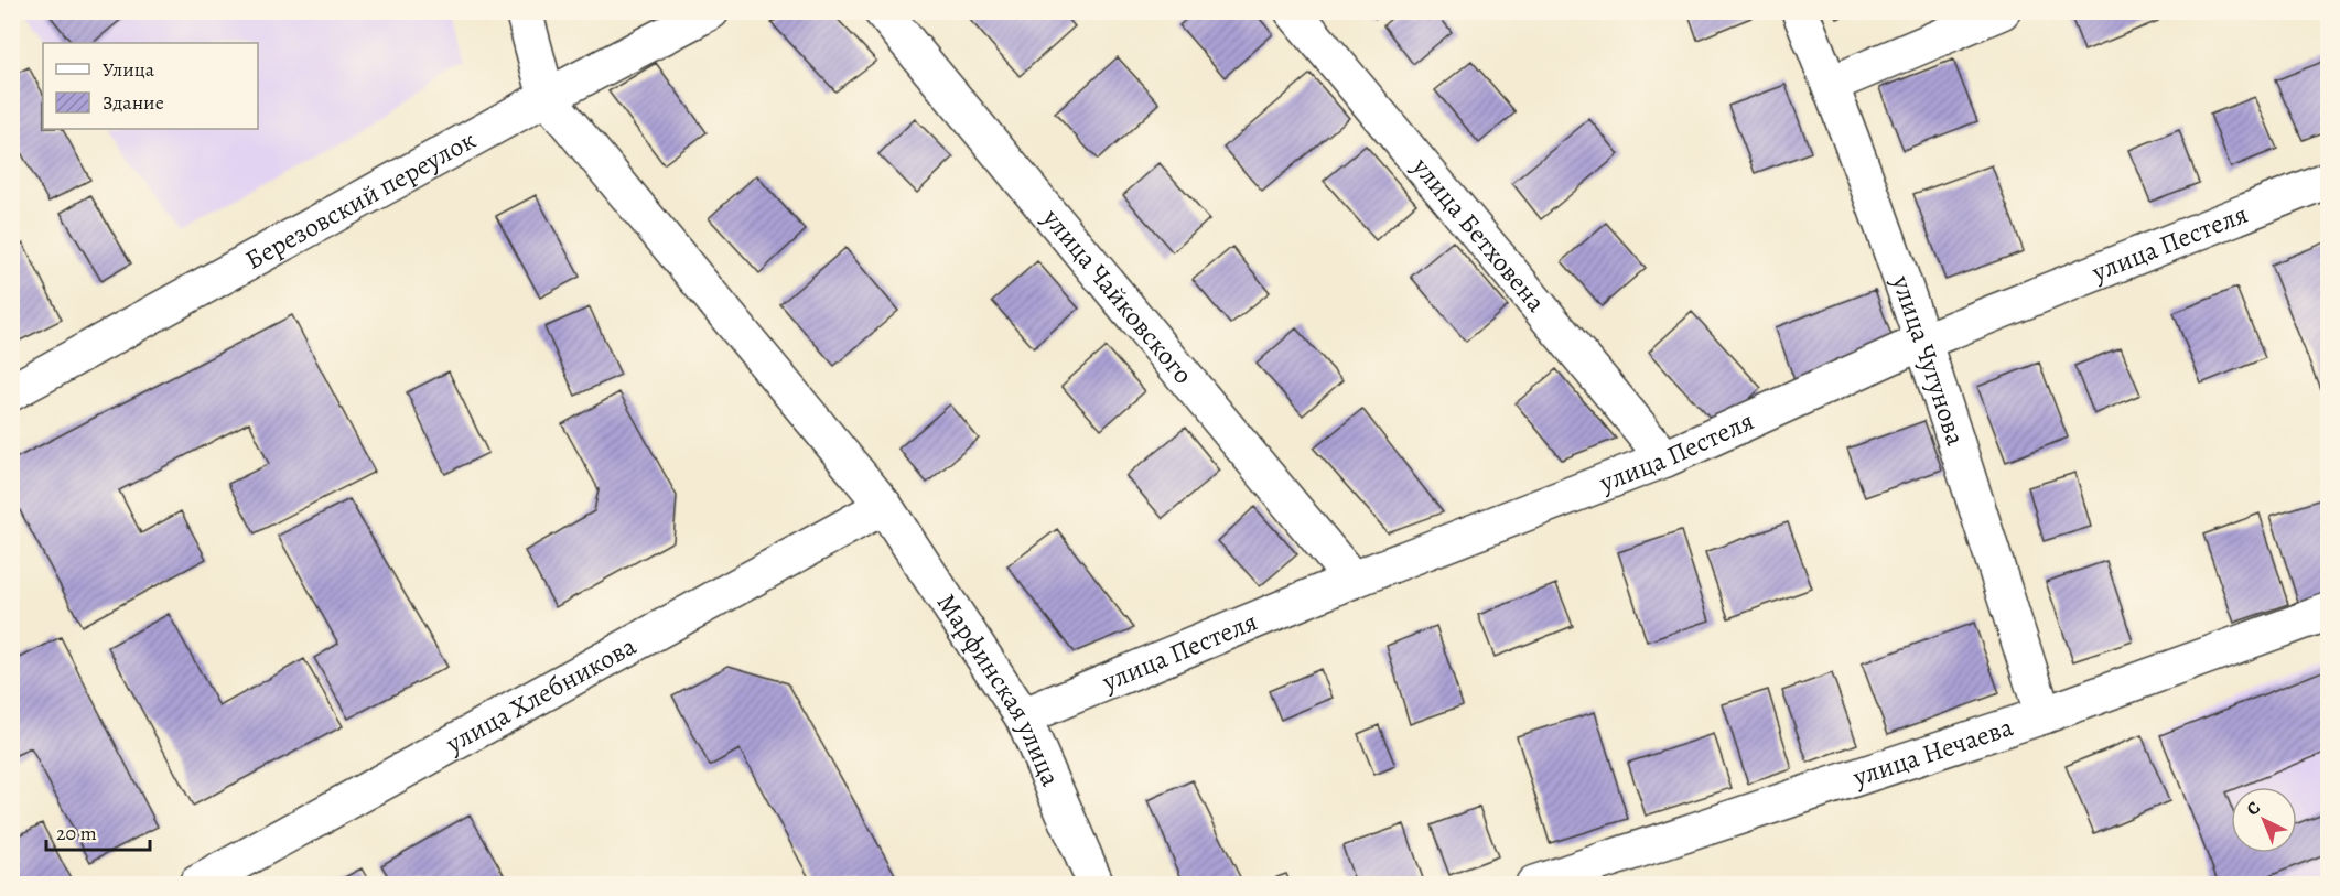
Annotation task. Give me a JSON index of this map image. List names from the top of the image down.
{
  "streets": {
    "street": [
      "Березовский переулок",
      "улица Бетховена",
      "улица Пестеля",
      "улица Чайковского",
      "улица Чугунова",
      "Марфинская улица",
      "улица Хлебникова",
      "улица Нечаева"
    ]
  },
  "crossings": [
    ["Березовский переулок", "Марфинская улица"],
    ["улица Бетховена", "улица Пестеля"],
    ["улица Пестеля", "улица Чайковского"],
    ["улица Пестеля", "улица Чугунова"],
    ["улица Пестеля", "Марфинская улица"],
    ["улица Чугунова", "улица Нечаева"],
    ["Марфинская улица", "улица Хлебникова"]
  ],
  "legend": ["Улица", "Здание"],
  "scale_bar": "20 m",
  "north": "top left"
}
